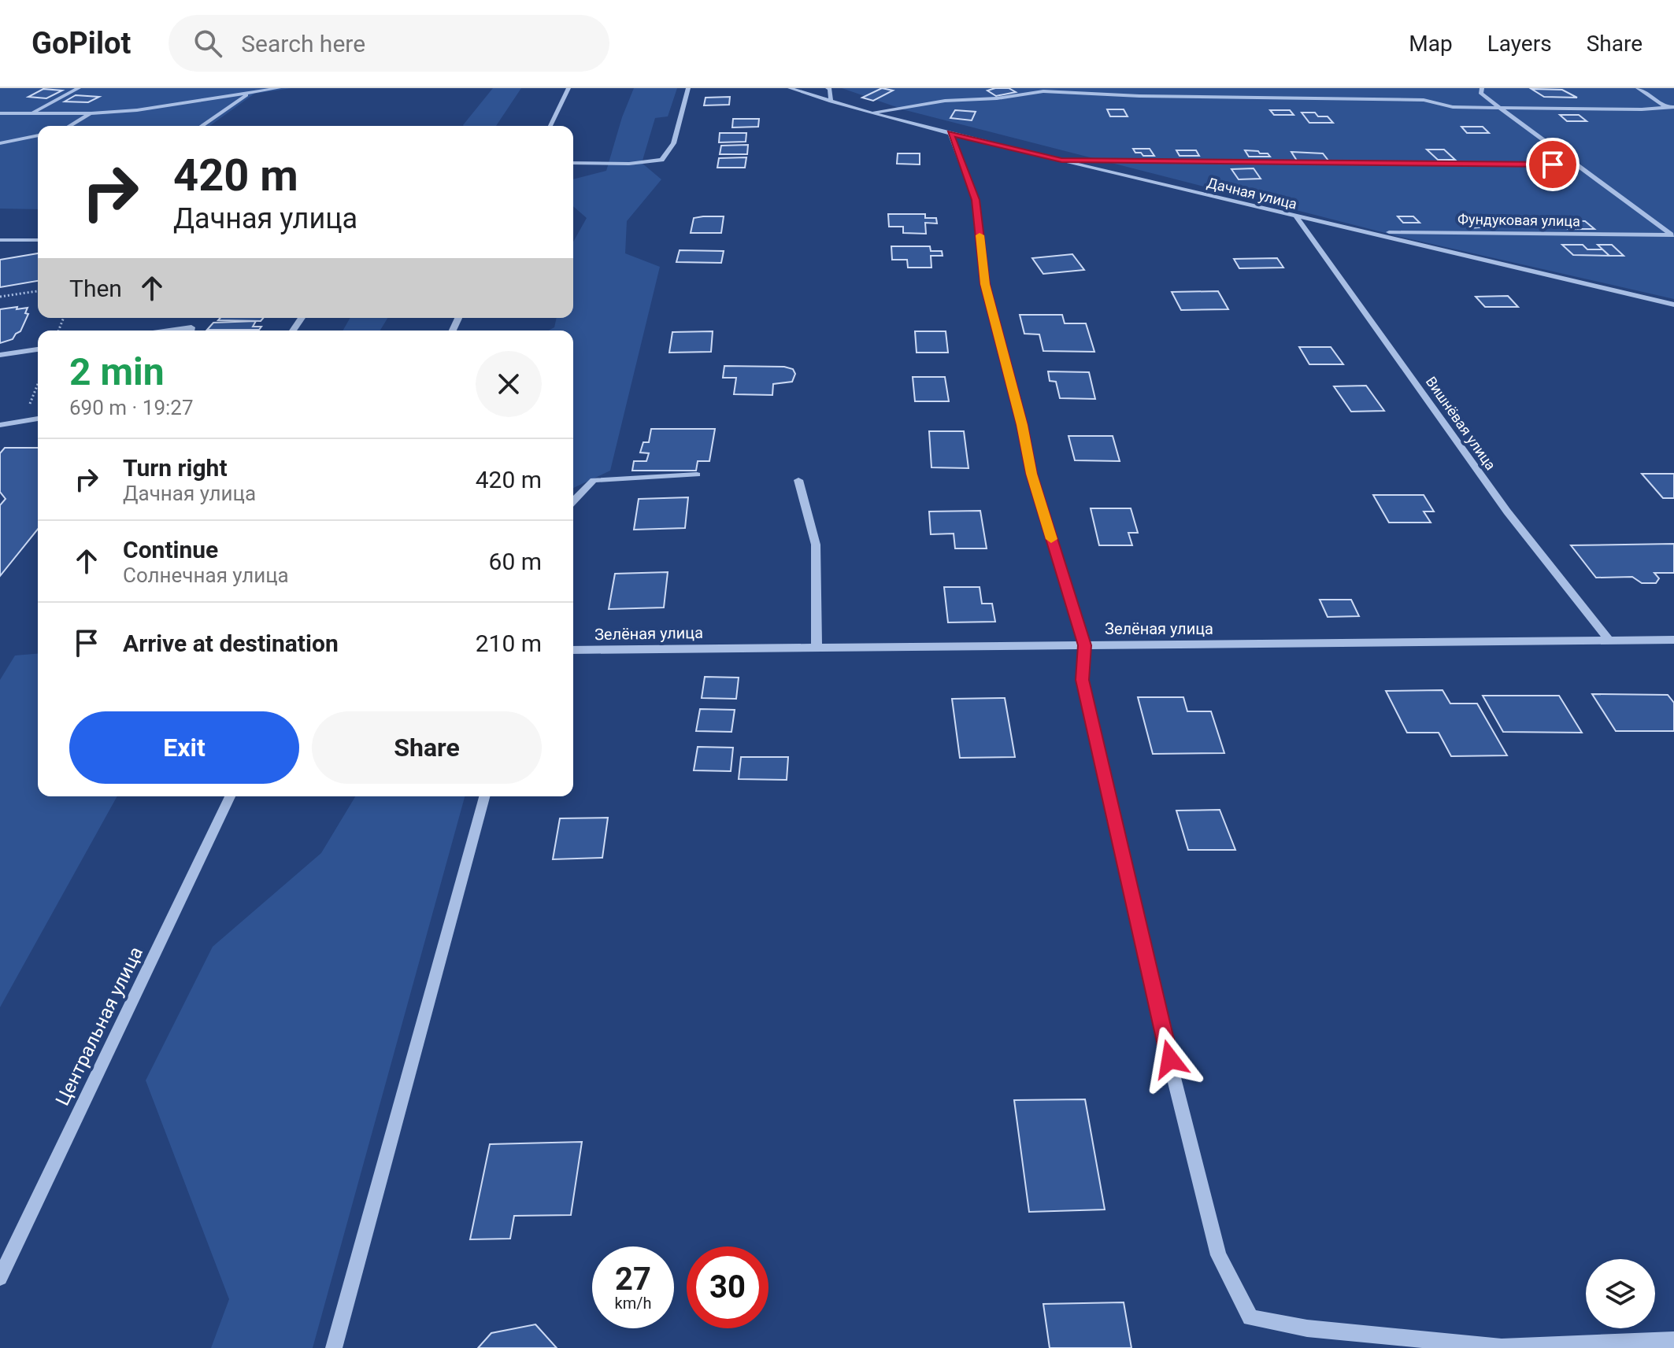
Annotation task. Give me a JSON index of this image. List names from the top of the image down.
{
  "streets": {
    "street": [
      "Дачная улица",
      "Фундуковая улица",
      "Вишнёвая улица",
      "Зелёная улица",
      "Центральная улица"
    ]
  },
  "crossings": [
    ["Дачная улица", "Фундуковая улица"],
    ["Дачная улица", "Вишнёвая улица"],
    ["Вишнёвая улица", "Зелёная улица"]
  ],
  "page": {
    "header": "GoPilot",
    "search": "Search here",
    "nav": ["Map", "Layers", "Share"],
    "turn": ["420 m", "Дачная улица"],
    "then": "Then",
    "heading": ["2 min", "690 m · 19:27"],
    "list": [
      {
        "name": "Turn right",
        "note": "Дачная улица",
        "value": "420 m"
      },
      {
        "name": "Continue",
        "note": "Солнечная улица",
        "value": "60 m"
      },
      {
        "name": "Arrive at destination",
        "value": "210 m"
      }
    ],
    "buttons": ["Exit", "Share"],
    "speed": "27 km/h",
    "limit": "30"
  }
}
